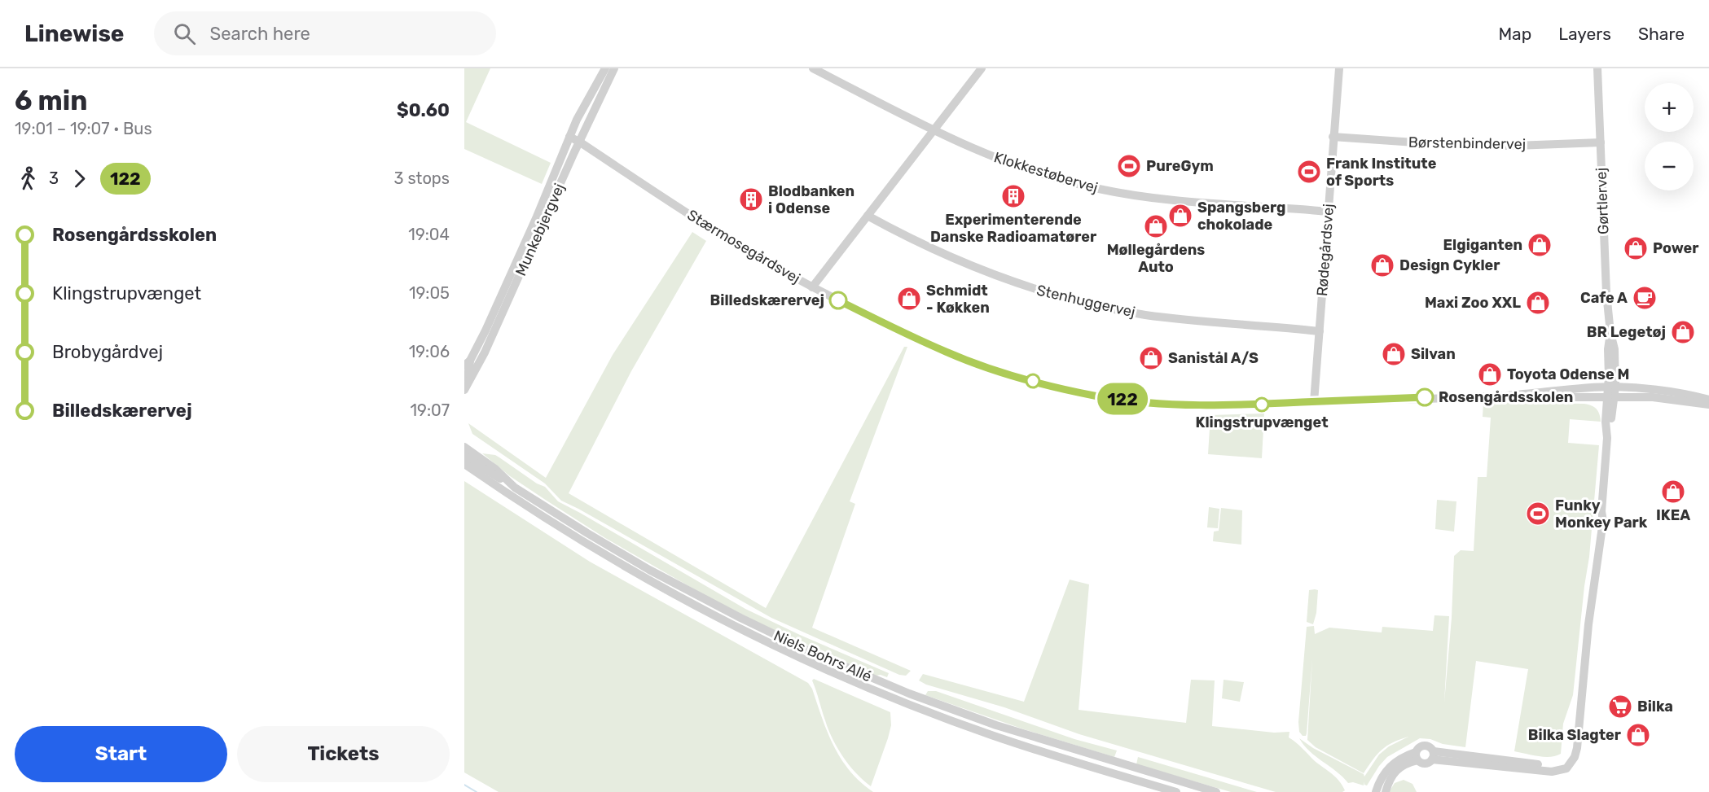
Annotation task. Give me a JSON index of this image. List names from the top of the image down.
{
  "streets": {
    "street": [
      "Børstenbindervej",
      "Klokkestøbervej",
      "Gørtlervej",
      "Munkebjergvej",
      "Stærmosegårdsvej",
      "Rødegårdsvej",
      "Stenhuggervej",
      "Niels Bohrs Allé"
    ]
  },
  "crossings": [
    ["Børstenbindervej", "Gørtlervej"],
    ["Børstenbindervej", "Rødegårdsvej"],
    ["Klokkestøbervej", "Rødegårdsvej"],
    ["Gørtlervej", "Stærmosegårdsvej"],
    ["Munkebjergvej", "Stærmosegårdsvej"],
    ["Stærmosegårdsvej", "Rødegårdsvej"],
    ["Rødegårdsvej", "Stenhuggervej"]
  ],
  "places": {
    "sports": ["PureGym", "Frank Institute of Sports", "Funky Monkey Park"],
    "building": ["Experimenterende Danske Radioamatører", "Blodbanken i Odense"],
    "shop": [
      "Spangsberg chokolade",
      "Møllegårdens Auto",
      "Elgiganten",
      "Power",
      "Design Cykler",
      "Schmidt - Køkken",
      "Maxi Zoo XXL",
      "BR Legetøj",
      "Silvan",
      "Sanistål A/S",
      "Toyota Odense M",
      "IKEA",
      "Bilka Slagter"
    ],
    "cafe": ["Cafe A"],
    "other": ["Billedskærervej", "Rosengårdsskolen", "Klingstrupvænget"],
    "supermarket": ["Bilka"]
  },
  "lines": ["bus line 122"],
  "page": {
    "header": "Linewise",
    "search": "Search here",
    "nav": ["Map", "Layers", "Share"],
    "heading": ["6 min", "19:01 – 19:07 · Bus", "$0.60"],
    "on_map": "122",
    "map_buttons": ["+", "−"],
    "legs": ["3", "122", "3 stops"],
    "list": [
      {
        "name": "Rosengårdsskolen",
        "value": "19:04"
      },
      {
        "name": "Klingstrupvænget",
        "value": "19:05"
      },
      {
        "name": "Brobygårdvej",
        "value": "19:06"
      },
      {
        "name": "Billedskærervej",
        "value": "19:07"
      }
    ],
    "buttons": ["Start", "Tickets"]
  }
}
